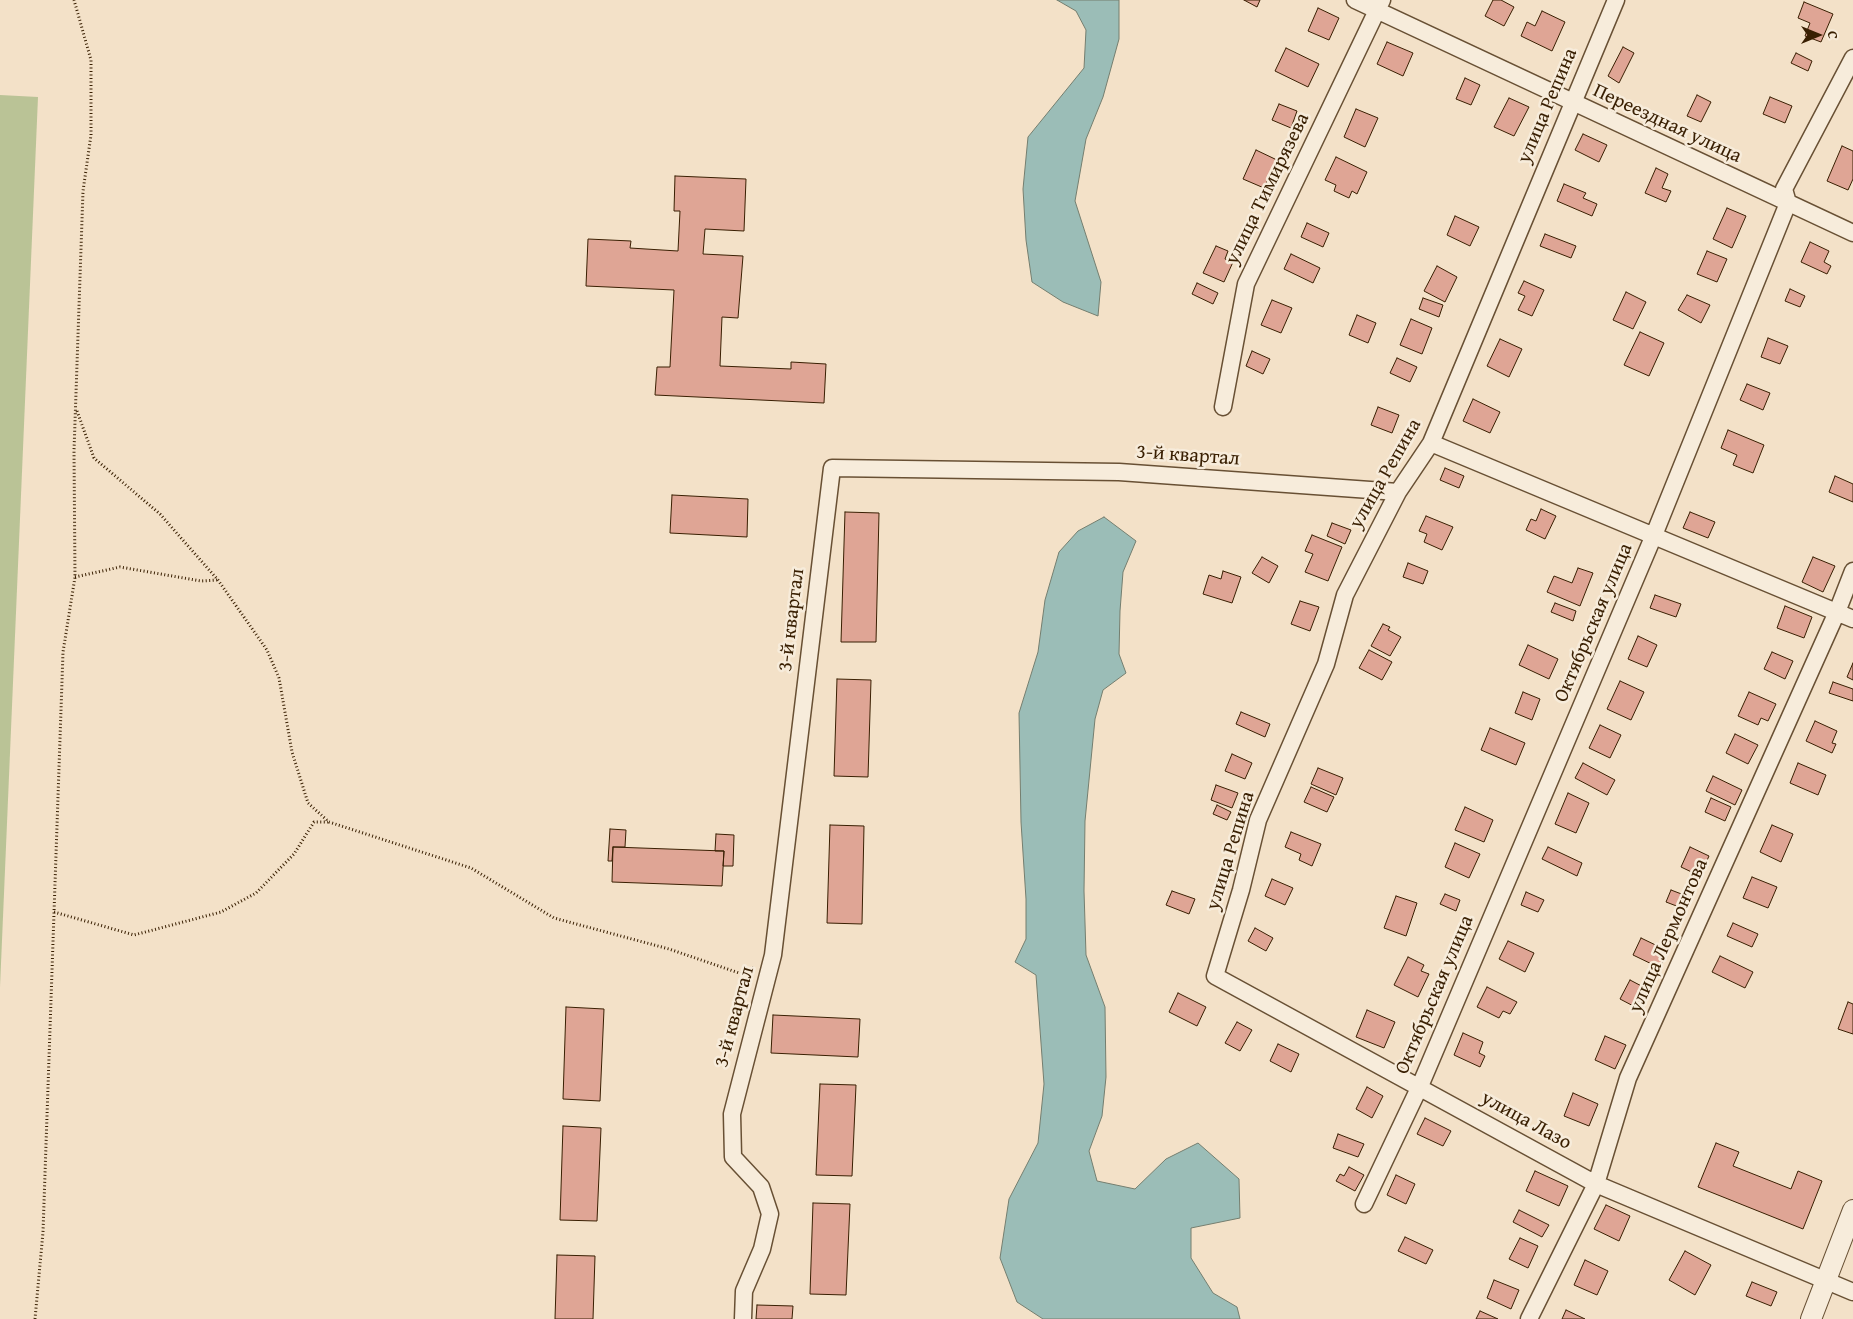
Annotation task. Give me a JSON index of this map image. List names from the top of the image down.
{
  "streets": {
    "street": [
      "улица Репина",
      "Переездная улица",
      "улица Тимирязева",
      "3-й квартал",
      "Октябрьская улица",
      "улица Лермонтова",
      "улица Лазо"
    ]
  },
  "crossings": [
    ["улица Репина", "Переездная улица"],
    ["улица Репина", "3-й квартал"],
    ["улица Репина", "улица Лазо"],
    ["Переездная улица", "улица Тимирязева"],
    ["Переездная улица", "Октябрьская улица"],
    ["Октябрьская улица", "улица Лазо"],
    ["улица Лермонтова", "улица Лазо"]
  ],
  "north": "right"
}
